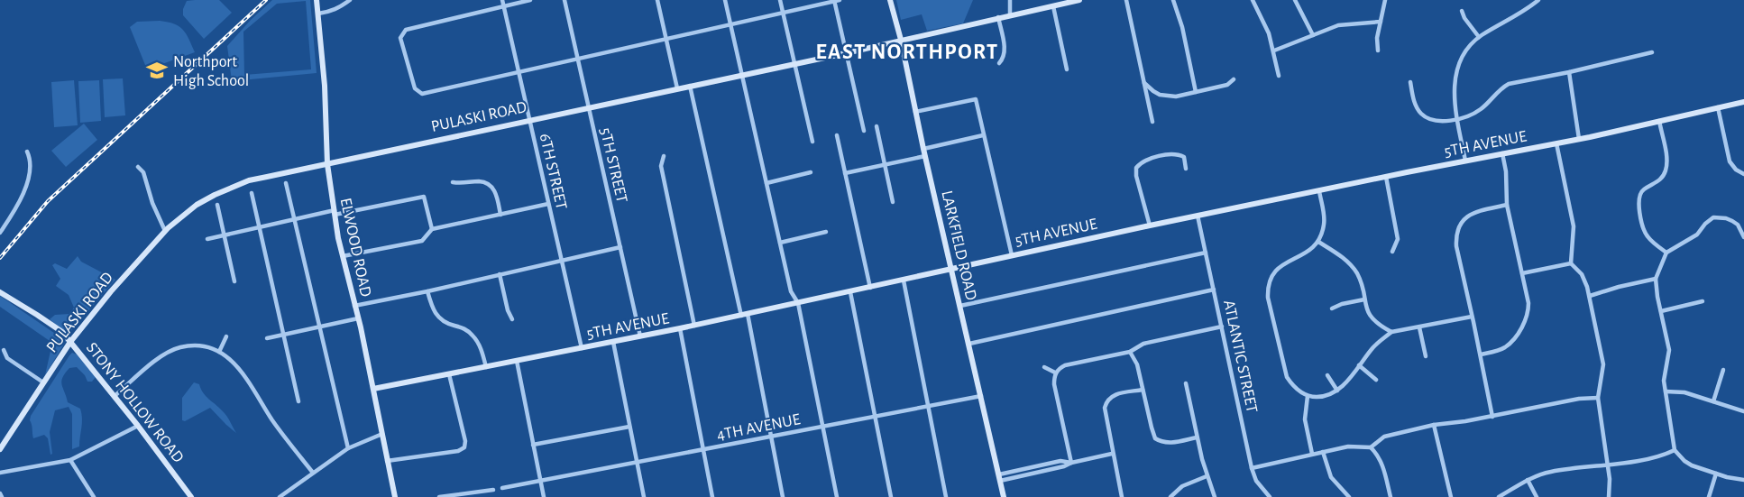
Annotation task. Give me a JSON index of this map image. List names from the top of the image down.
{
  "streets": {
    "main road": [
      "PULASKI ROAD",
      "5TH AVENUE",
      "LARKFIELD ROAD",
      "ELWOOD ROAD",
      "STONY HOLLOW ROAD"
    ],
    "street": [
      "5TH STREET",
      "6TH STREET",
      "ATLANTIC STREET",
      "4TH AVENUE"
    ]
  },
  "crossings": [
    ["PULASKI ROAD", "5TH STREET"],
    ["PULASKI ROAD", "6TH STREET"],
    ["PULASKI ROAD", "LARKFIELD ROAD"],
    ["PULASKI ROAD", "ELWOOD ROAD"],
    ["PULASKI ROAD", "STONY HOLLOW ROAD"],
    ["5TH AVENUE", "5TH STREET"],
    ["5TH AVENUE", "6TH STREET"],
    ["5TH AVENUE", "LARKFIELD ROAD"],
    ["5TH AVENUE", "ELWOOD ROAD"],
    ["5TH AVENUE", "ATLANTIC STREET"],
    ["LARKFIELD ROAD", "4TH AVENUE"]
  ],
  "districts": ["EAST NORTHPORT"],
  "places": {
    "school or university": ["Northport High School"]
  }
}
